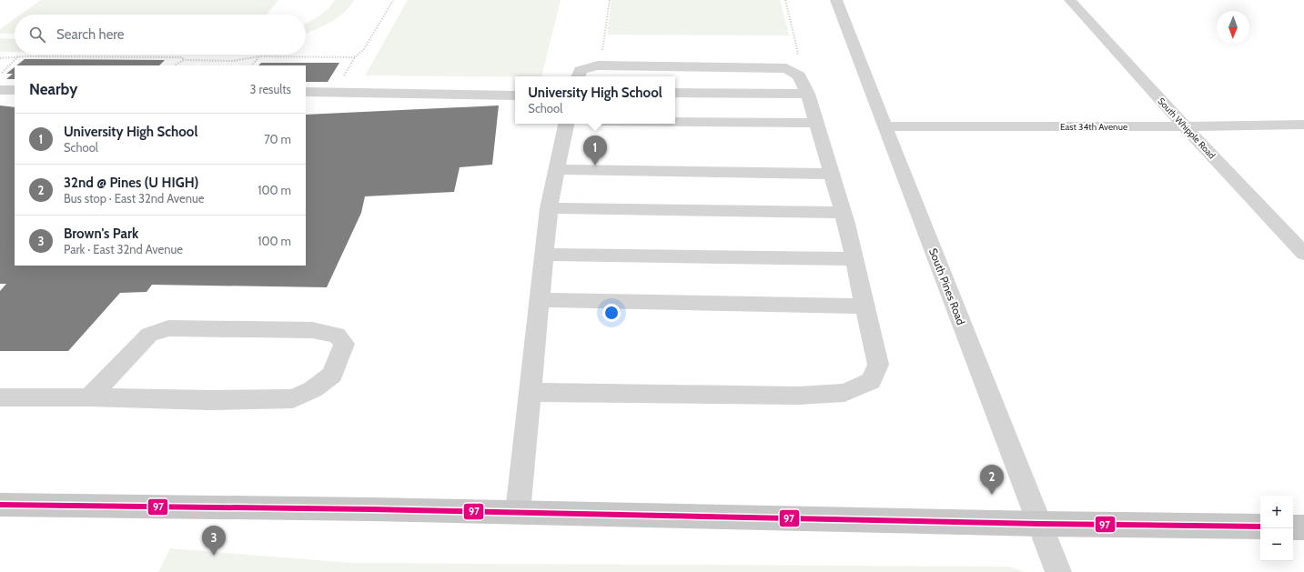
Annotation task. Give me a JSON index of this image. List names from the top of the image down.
{
  "streets": {
    "street": ["East 34th Avenue", "South Whipple Road", "South Pines Road"]
  },
  "crossings": [
    ["East 34th Avenue", "South Whipple Road"],
    ["East 34th Avenue", "South Pines Road"]
  ],
  "lines": ["transit line 97"],
  "north": "bottom",
  "page": {
    "search": "Search here",
    "heading": ["Nearby", "3 results"],
    "popup": ["University High School", "School"],
    "list": [
      {
        "mark": "1",
        "name": "University High School",
        "note": "School",
        "value": "70 m"
      },
      {
        "mark": "2",
        "name": "32nd @ Pines (U HIGH)",
        "note": "Bus stop · East 32nd Avenue",
        "value": "100 m"
      },
      {
        "mark": "3",
        "name": "Brown's Park",
        "note": "Park · East 32nd Avenue",
        "value": "100 m"
      }
    ],
    "pins": ["1", "2", "3"],
    "map_buttons": ["+", "−"]
  }
}
